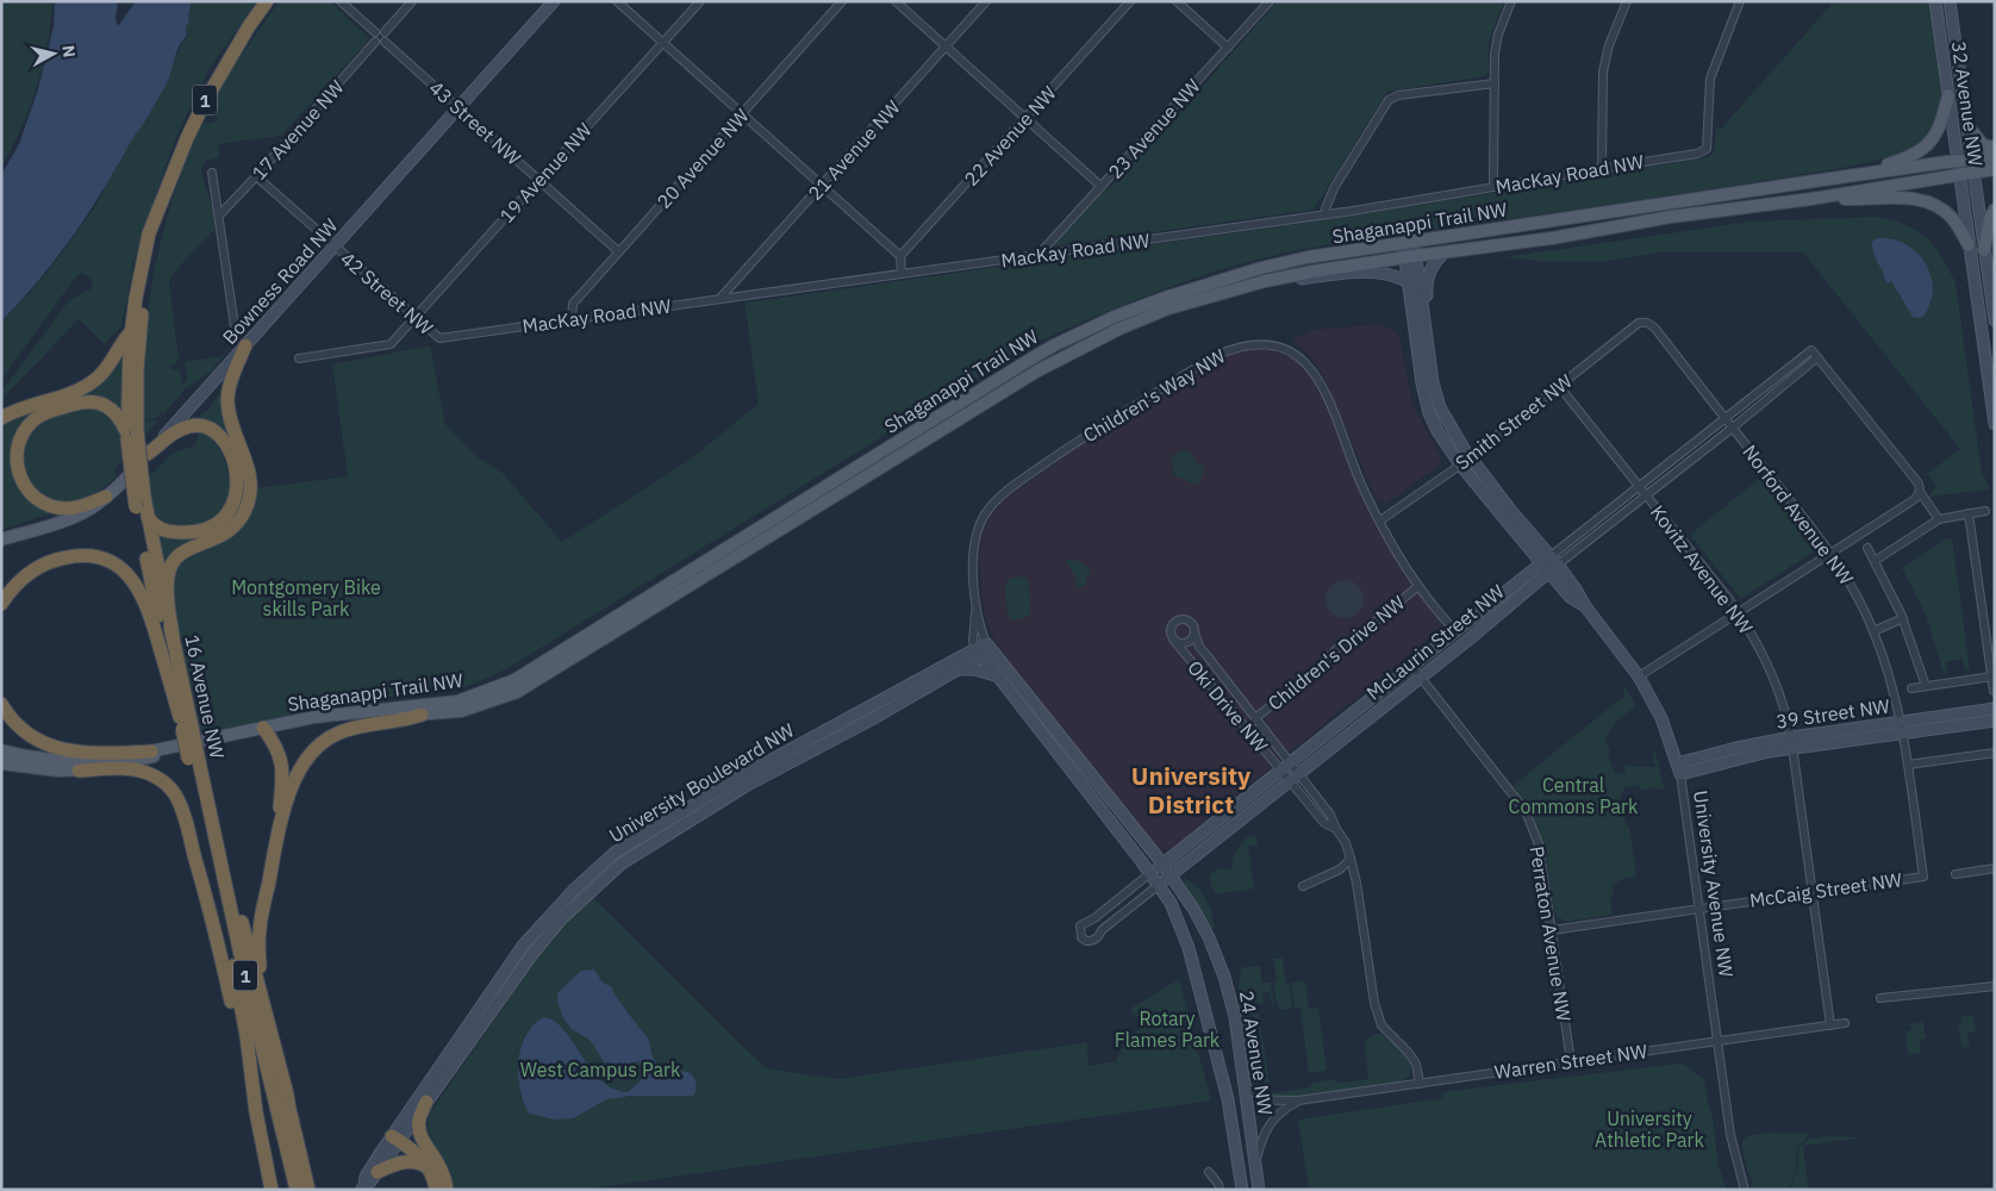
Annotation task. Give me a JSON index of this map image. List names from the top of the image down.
{
  "streets": {
    "highway": ["1", "16 Avenue NW"],
    "main road": ["Shaganappi Trail NW", "Bowness Road NW"],
    "street": [
      "32 Avenue NW",
      "43 Street NW",
      "23 Avenue NW",
      "17 Avenue NW",
      "22 Avenue NW",
      "21 Avenue NW",
      "20 Avenue NW",
      "19 Avenue NW",
      "MacKay Road NW",
      "42 Street NW",
      "Children's Way NW",
      "Smith Street NW",
      "Norford Avenue NW",
      "Kovitz Avenue NW",
      "McLaurin Street NW",
      "Children's Drive NW",
      "Oki Drive NW",
      "39 Street NW",
      "University Boulevard NW",
      "University Avenue NW",
      "McCaig Street NW",
      "Perraton Avenue NW",
      "24 Avenue NW",
      "Warren Street NW"
    ]
  },
  "crossings": [
    ["32 Avenue NW", "Shaganappi Trail NW"],
    ["43 Street NW", "17 Avenue NW"],
    ["43 Street NW", "20 Avenue NW"],
    ["43 Street NW", "19 Avenue NW"],
    ["43 Street NW", "Bowness Road NW"],
    ["23 Avenue NW", "MacKay Road NW"],
    ["17 Avenue NW", "42 Street NW"],
    ["21 Avenue NW", "MacKay Road NW"],
    ["20 Avenue NW", "MacKay Road NW"],
    ["19 Avenue NW", "42 Street NW"],
    ["MacKay Road NW", "42 Street NW"],
    ["Shaganappi Trail NW", "University Avenue NW"],
    ["Bowness Road NW", "42 Street NW"],
    ["Children's Way NW", "Smith Street NW"],
    ["Children's Way NW", "McLaurin Street NW"],
    ["Children's Way NW", "Children's Drive NW"],
    ["Children's Way NW", "University Boulevard NW"],
    ["Children's Way NW", "24 Avenue NW"],
    ["Smith Street NW", "Norford Avenue NW"],
    ["Smith Street NW", "Kovitz Avenue NW"],
    ["Smith Street NW", "University Avenue NW"],
    ["Norford Avenue NW", "McLaurin Street NW"],
    ["Norford Avenue NW", "39 Street NW"],
    ["Norford Avenue NW", "McCaig Street NW"],
    ["Kovitz Avenue NW", "McLaurin Street NW"],
    ["Kovitz Avenue NW", "39 Street NW"],
    ["Kovitz Avenue NW", "McCaig Street NW"],
    ["Kovitz Avenue NW", "Warren Street NW"],
    ["McLaurin Street NW", "Oki Drive NW"],
    ["McLaurin Street NW", "University Avenue NW"],
    ["McLaurin Street NW", "Perraton Avenue NW"],
    ["McLaurin Street NW", "24 Avenue NW"],
    ["Children's Drive NW", "Oki Drive NW"],
    ["Oki Drive NW", "Warren Street NW"],
    ["39 Street NW", "University Avenue NW"],
    ["University Boulevard NW", "24 Avenue NW"],
    ["University Avenue NW", "McCaig Street NW"],
    ["University Avenue NW", "Warren Street NW"],
    ["McCaig Street NW", "Perraton Avenue NW"],
    ["Perraton Avenue NW", "Warren Street NW"],
    ["24 Avenue NW", "Warren Street NW"]
  ],
  "districts": ["University District"],
  "parks": [
    "Montgomery Bike skills Park",
    "Central Commons Park",
    "Rotary Flames Park",
    "West Campus Park",
    "University Athletic Park"
  ],
  "north": "right"
}
